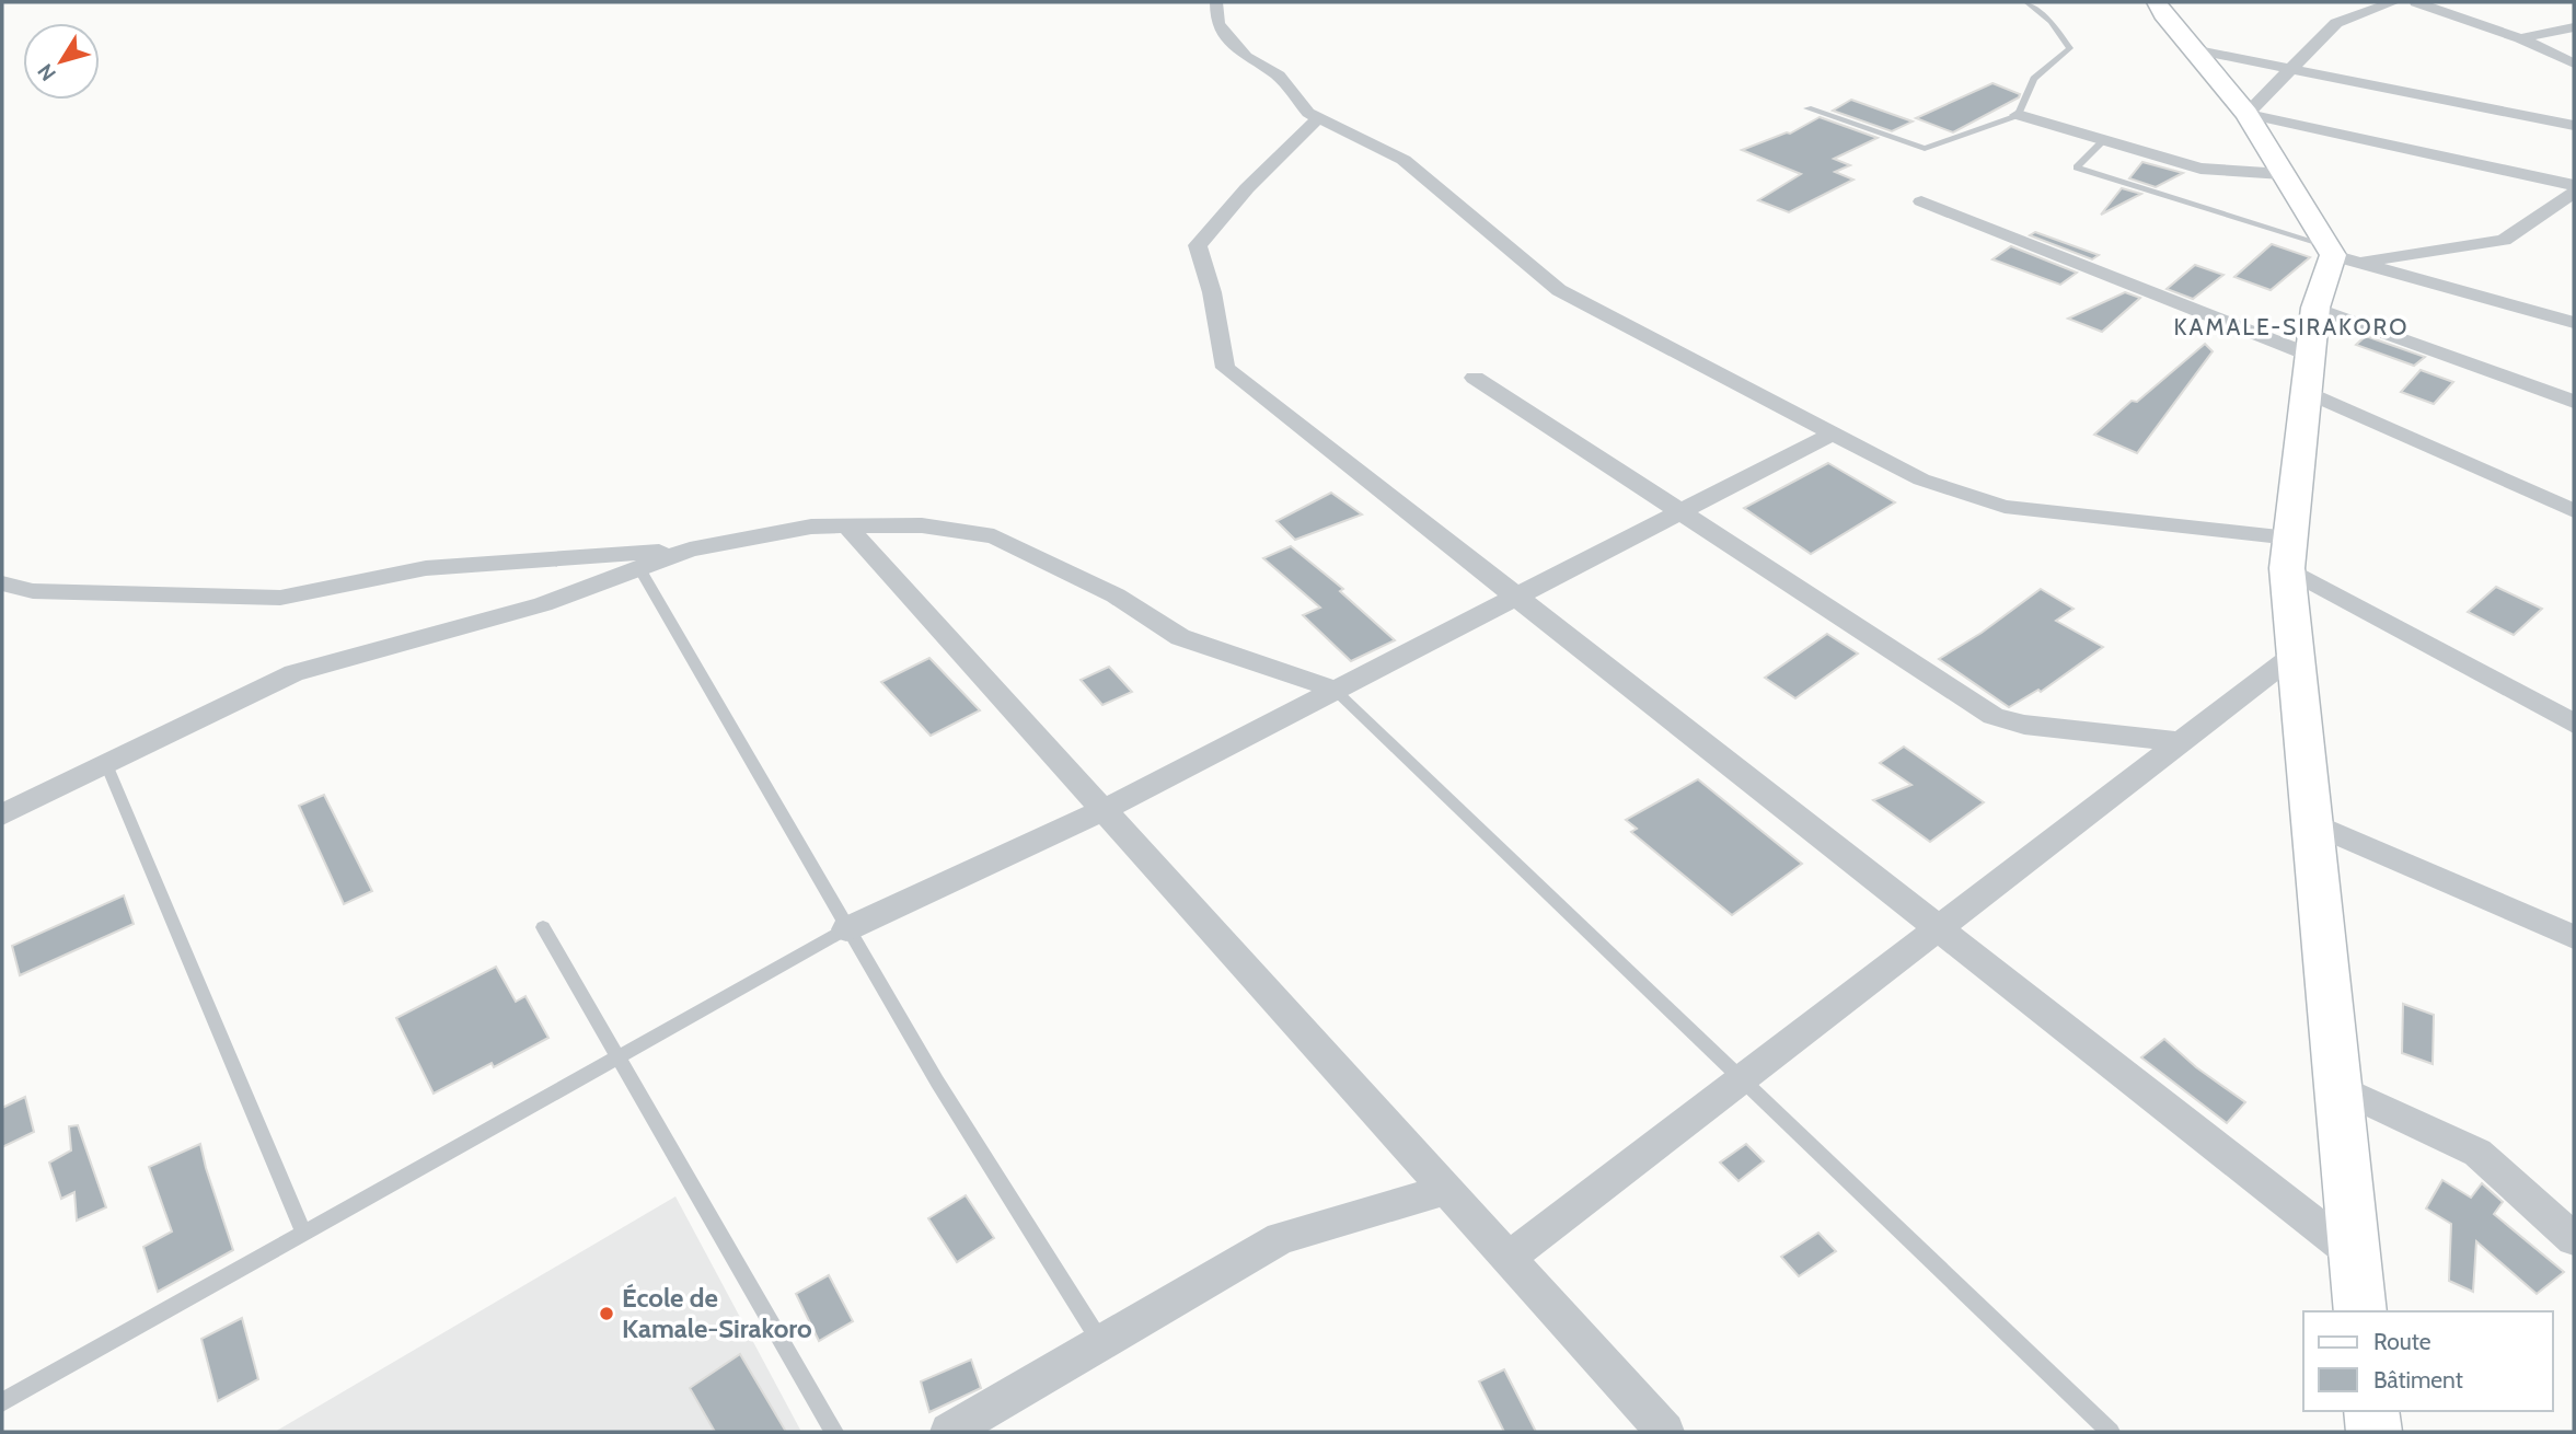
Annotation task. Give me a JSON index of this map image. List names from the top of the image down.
{
  "districts": ["KAMALE-SIRAKORO"],
  "places": ["École de Kamale-Sirakoro"],
  "legend": ["Route", "Bâtiment"],
  "north": "bottom left"
}
